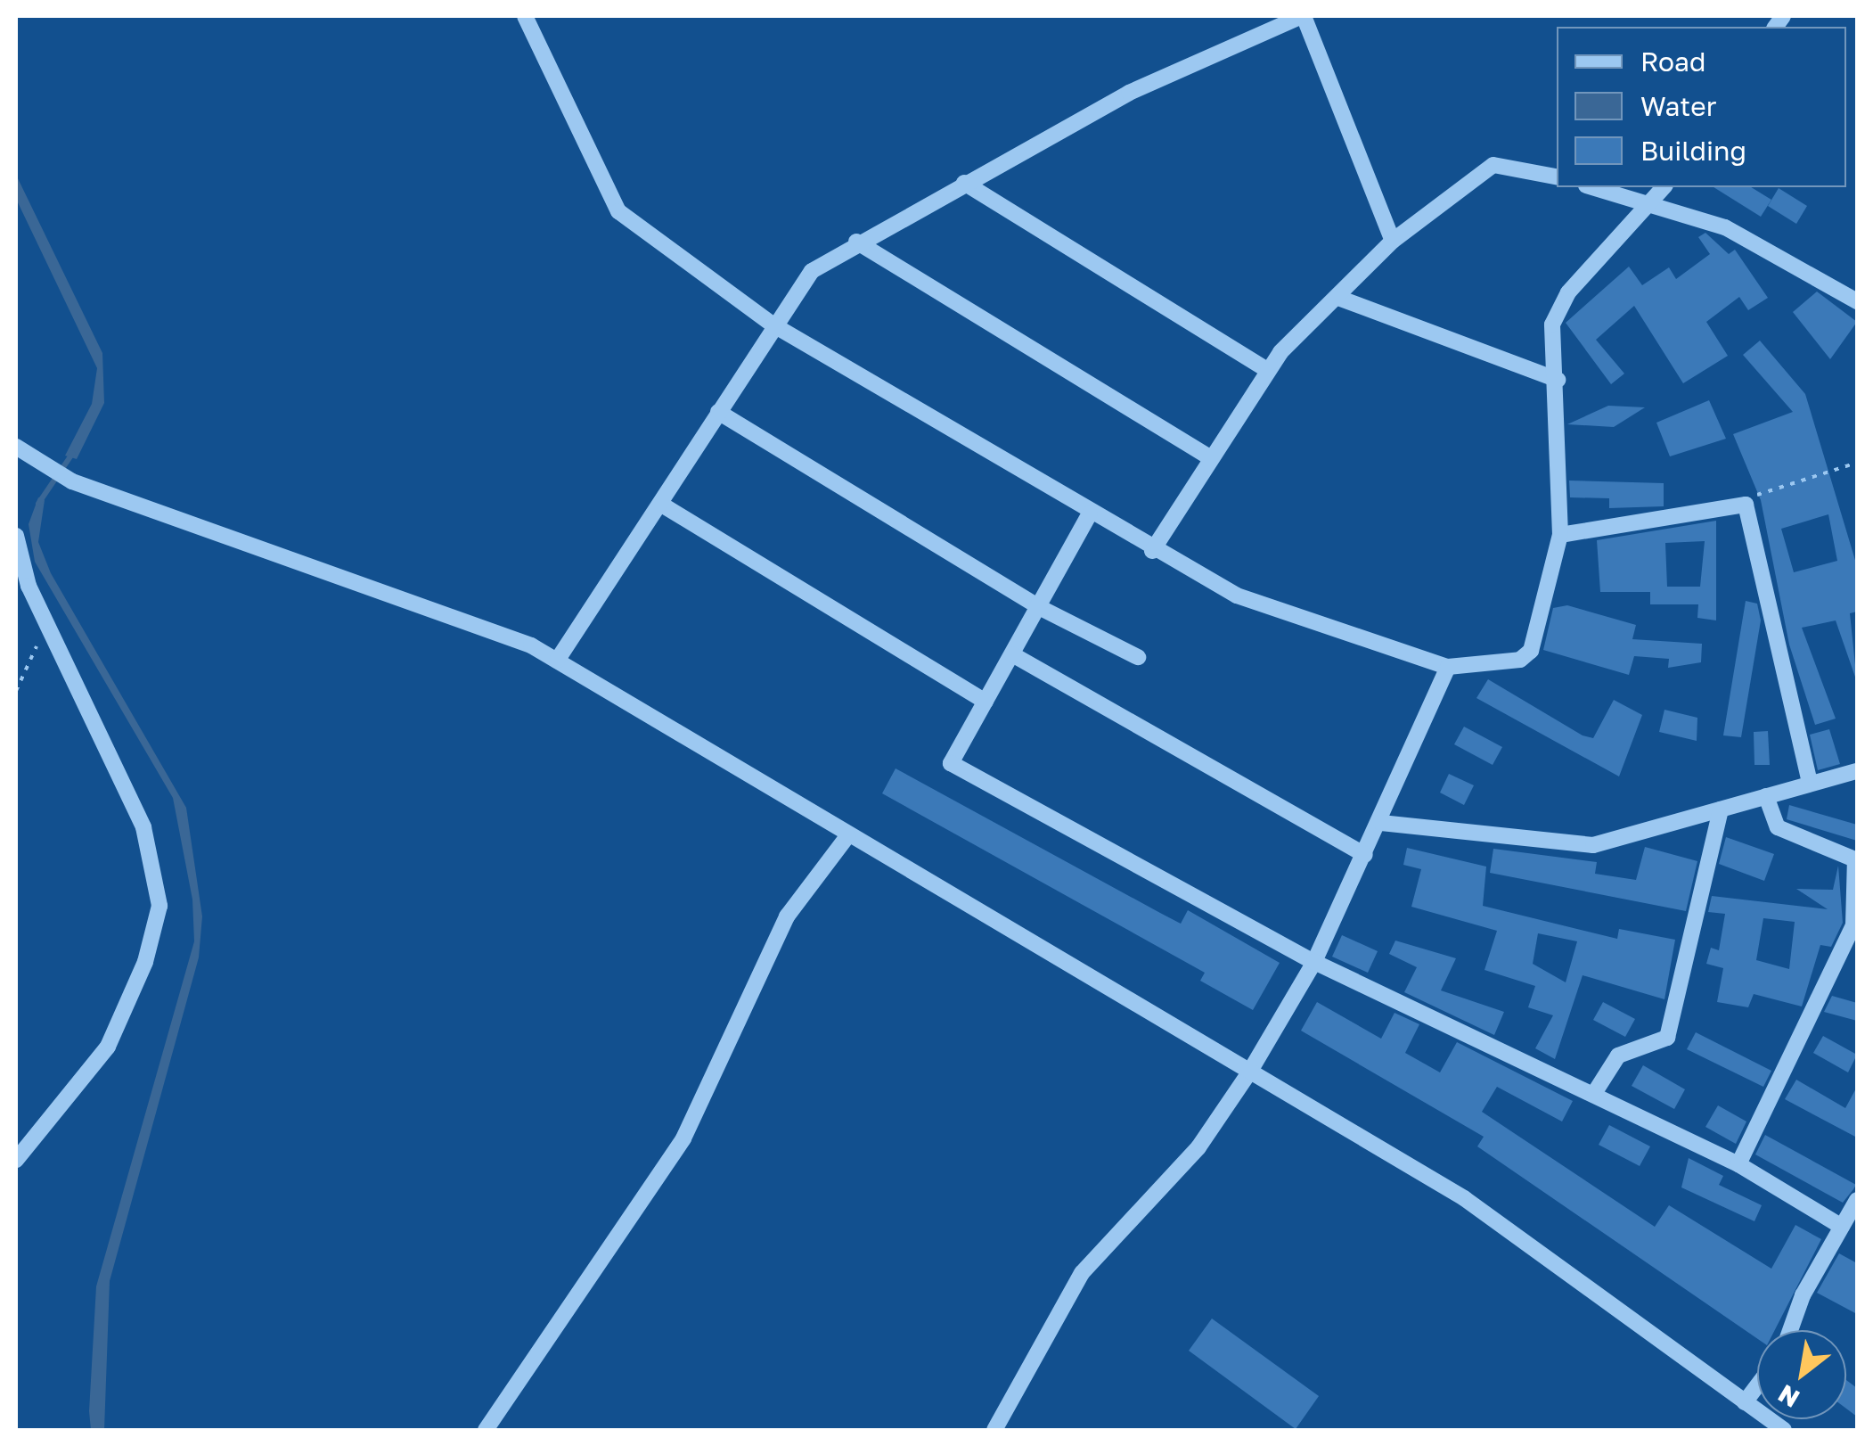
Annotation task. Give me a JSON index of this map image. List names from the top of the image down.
{
  "legend": ["Road", "Water", "Building"],
  "north": "bottom left"
}
